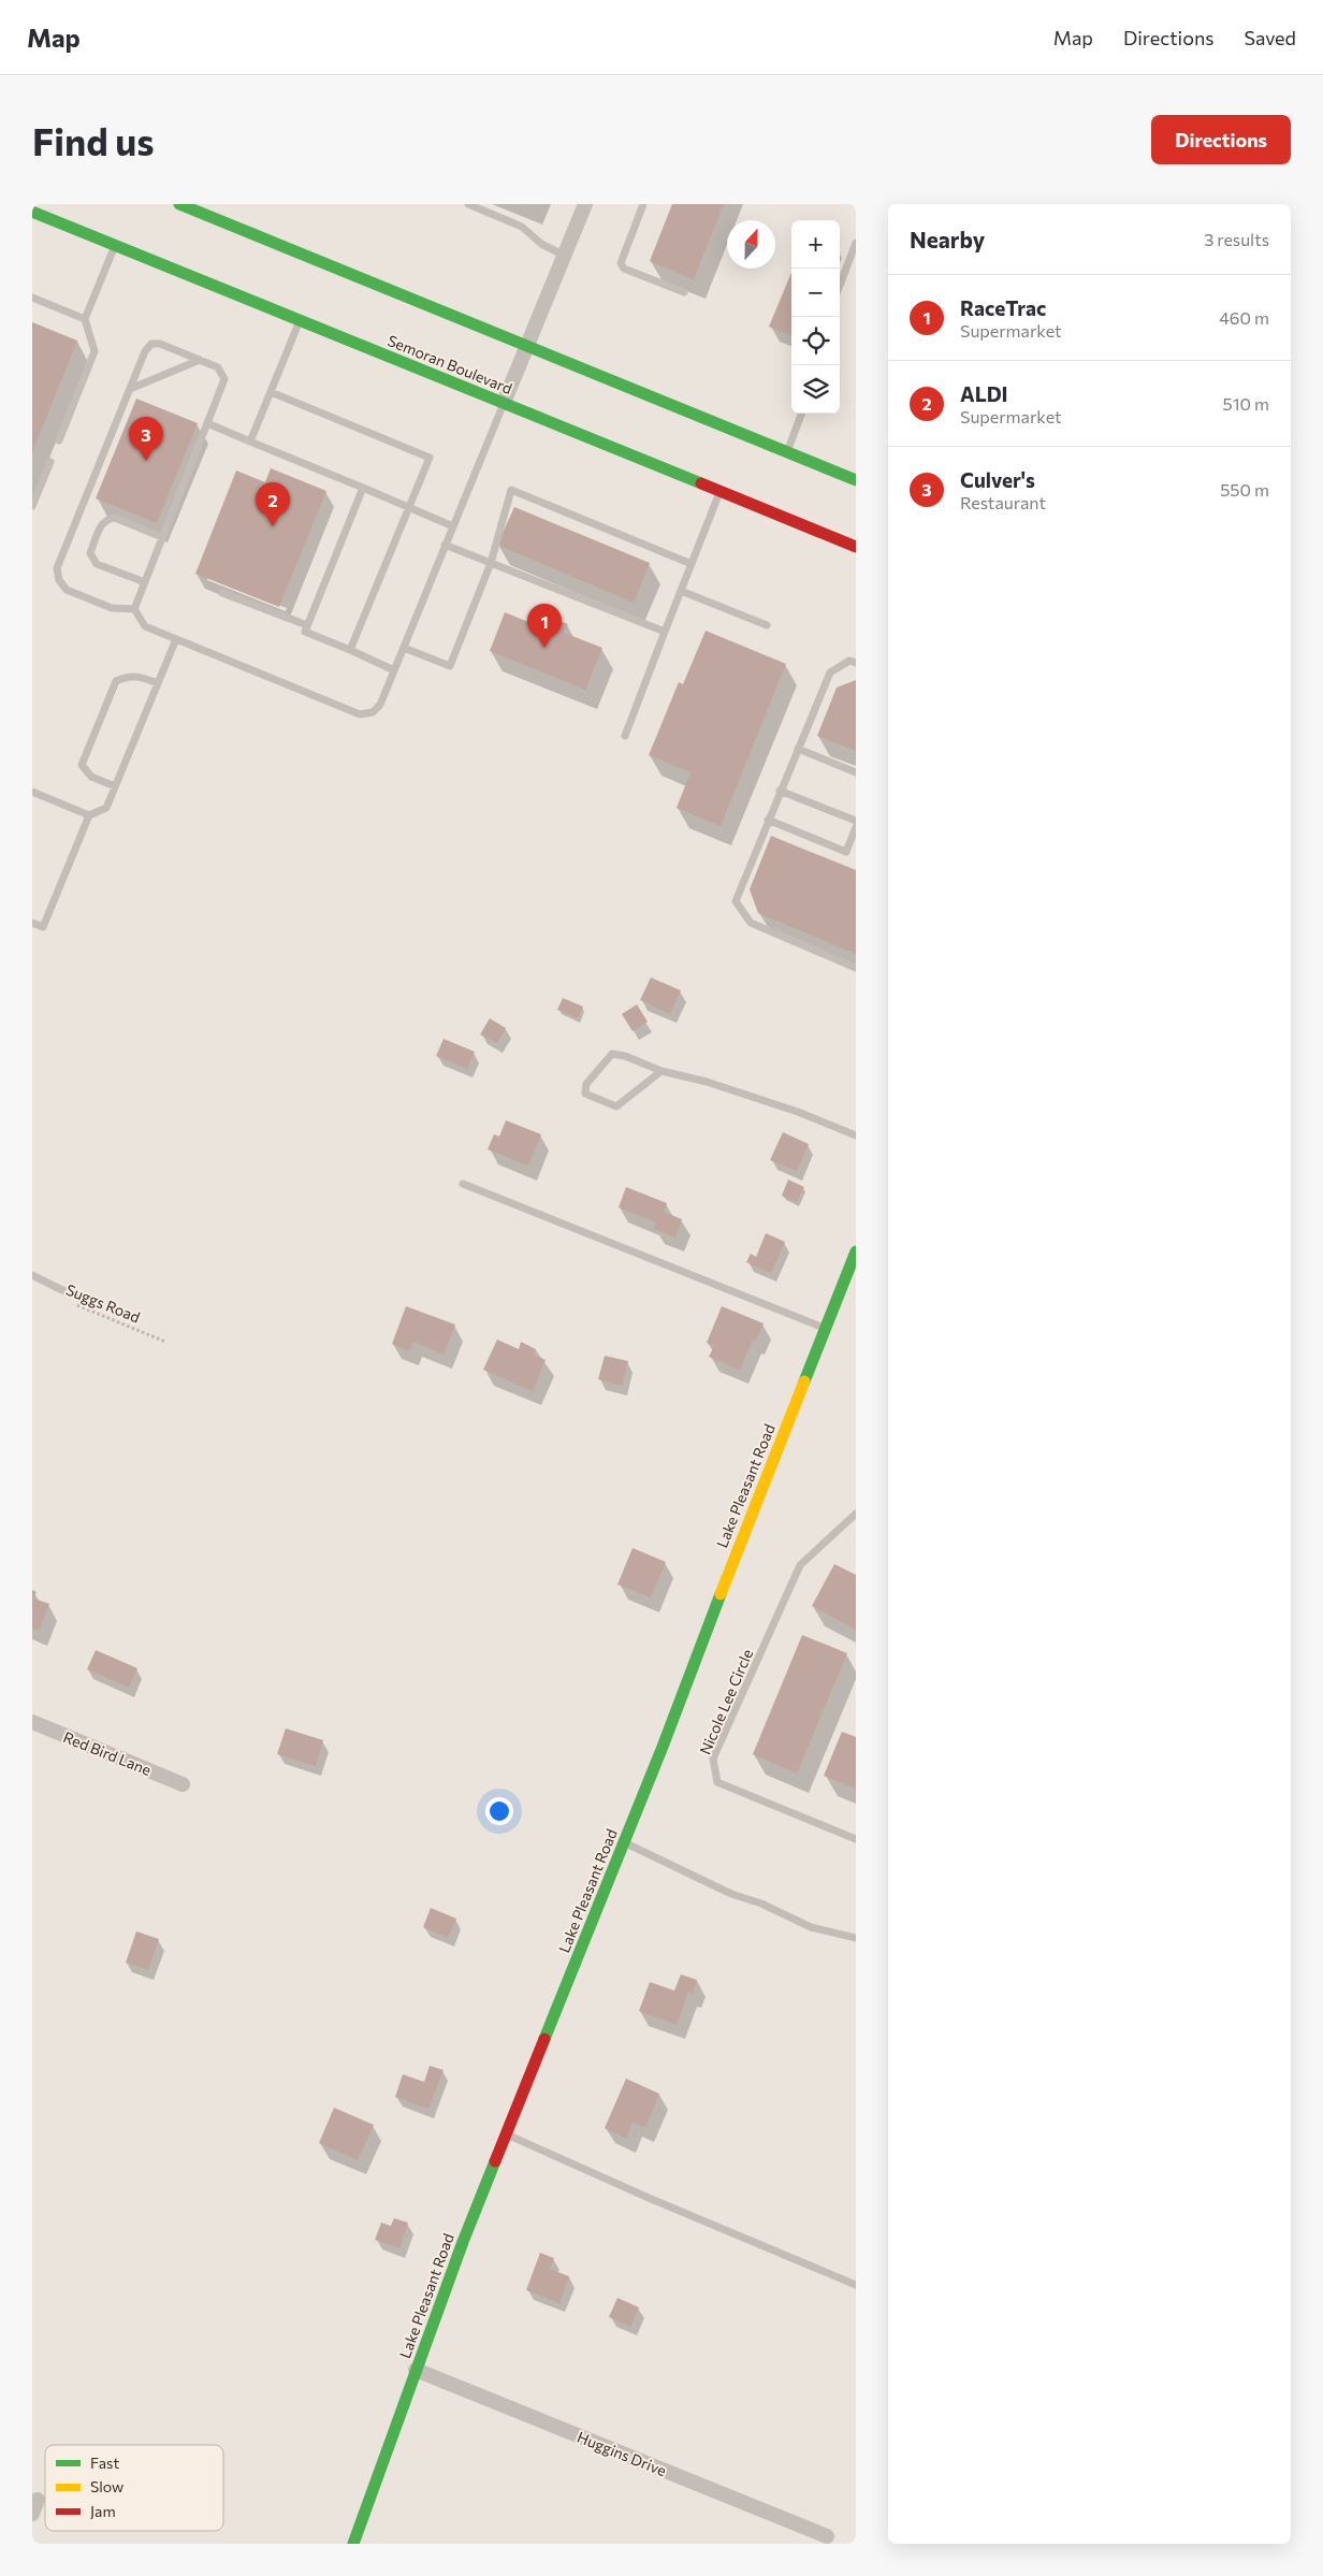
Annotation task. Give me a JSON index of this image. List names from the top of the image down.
{
  "streets": {
    "main road": ["Semoran Boulevard", "Lake Pleasant Road"],
    "street": ["Red Bird Lane", "Huggins Drive"],
    "lane": ["Nicole Lee Circle"],
    "path": ["Suggs Road"]
  },
  "crossings": [
    ["Lake Pleasant Road", "Huggins Drive"]
  ],
  "legend": ["Fast", "Slow", "Jam"],
  "north": "top",
  "page": {
    "header": "Map",
    "nav": ["Map", "Directions", "Saved"],
    "buttons": "Directions",
    "title": "Find us",
    "heading": ["Nearby", "3 results"],
    "map_buttons": ["+", "−"],
    "list": [
      {
        "mark": "1",
        "name": "RaceTrac",
        "note": "Supermarket",
        "value": "460 m"
      },
      {
        "mark": "2",
        "name": "ALDI",
        "note": "Supermarket",
        "value": "510 m"
      },
      {
        "mark": "3",
        "name": "Culver's",
        "note": "Restaurant",
        "value": "550 m"
      }
    ],
    "pins": ["3", "2", "1"]
  }
}
